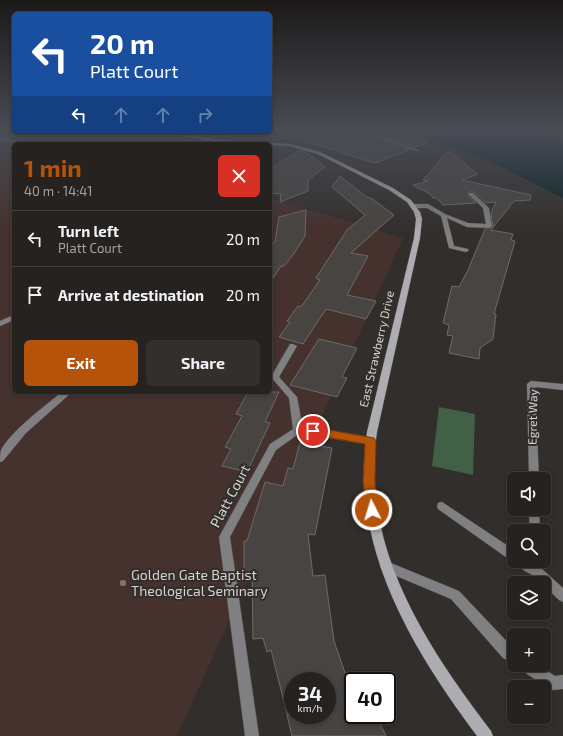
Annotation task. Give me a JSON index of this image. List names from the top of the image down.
{
  "streets": {
    "street": ["East Strawberry Drive", "Egret Way", "Platt Court"]
  },
  "places": ["Golden Gate Baptist Theological Seminary"],
  "page": {
    "turn": ["20 m", "Platt Court"],
    "heading": ["1 min", "40 m · 14:41"],
    "list": [
      {
        "name": "Turn left",
        "note": "Platt Court",
        "value": "20 m"
      },
      {
        "name": "Arrive at destination",
        "value": "20 m"
      }
    ],
    "buttons": ["Exit", "Share"],
    "map_buttons": ["+", "−"],
    "speed": "34 km/h",
    "limit": "40"
  }
}
